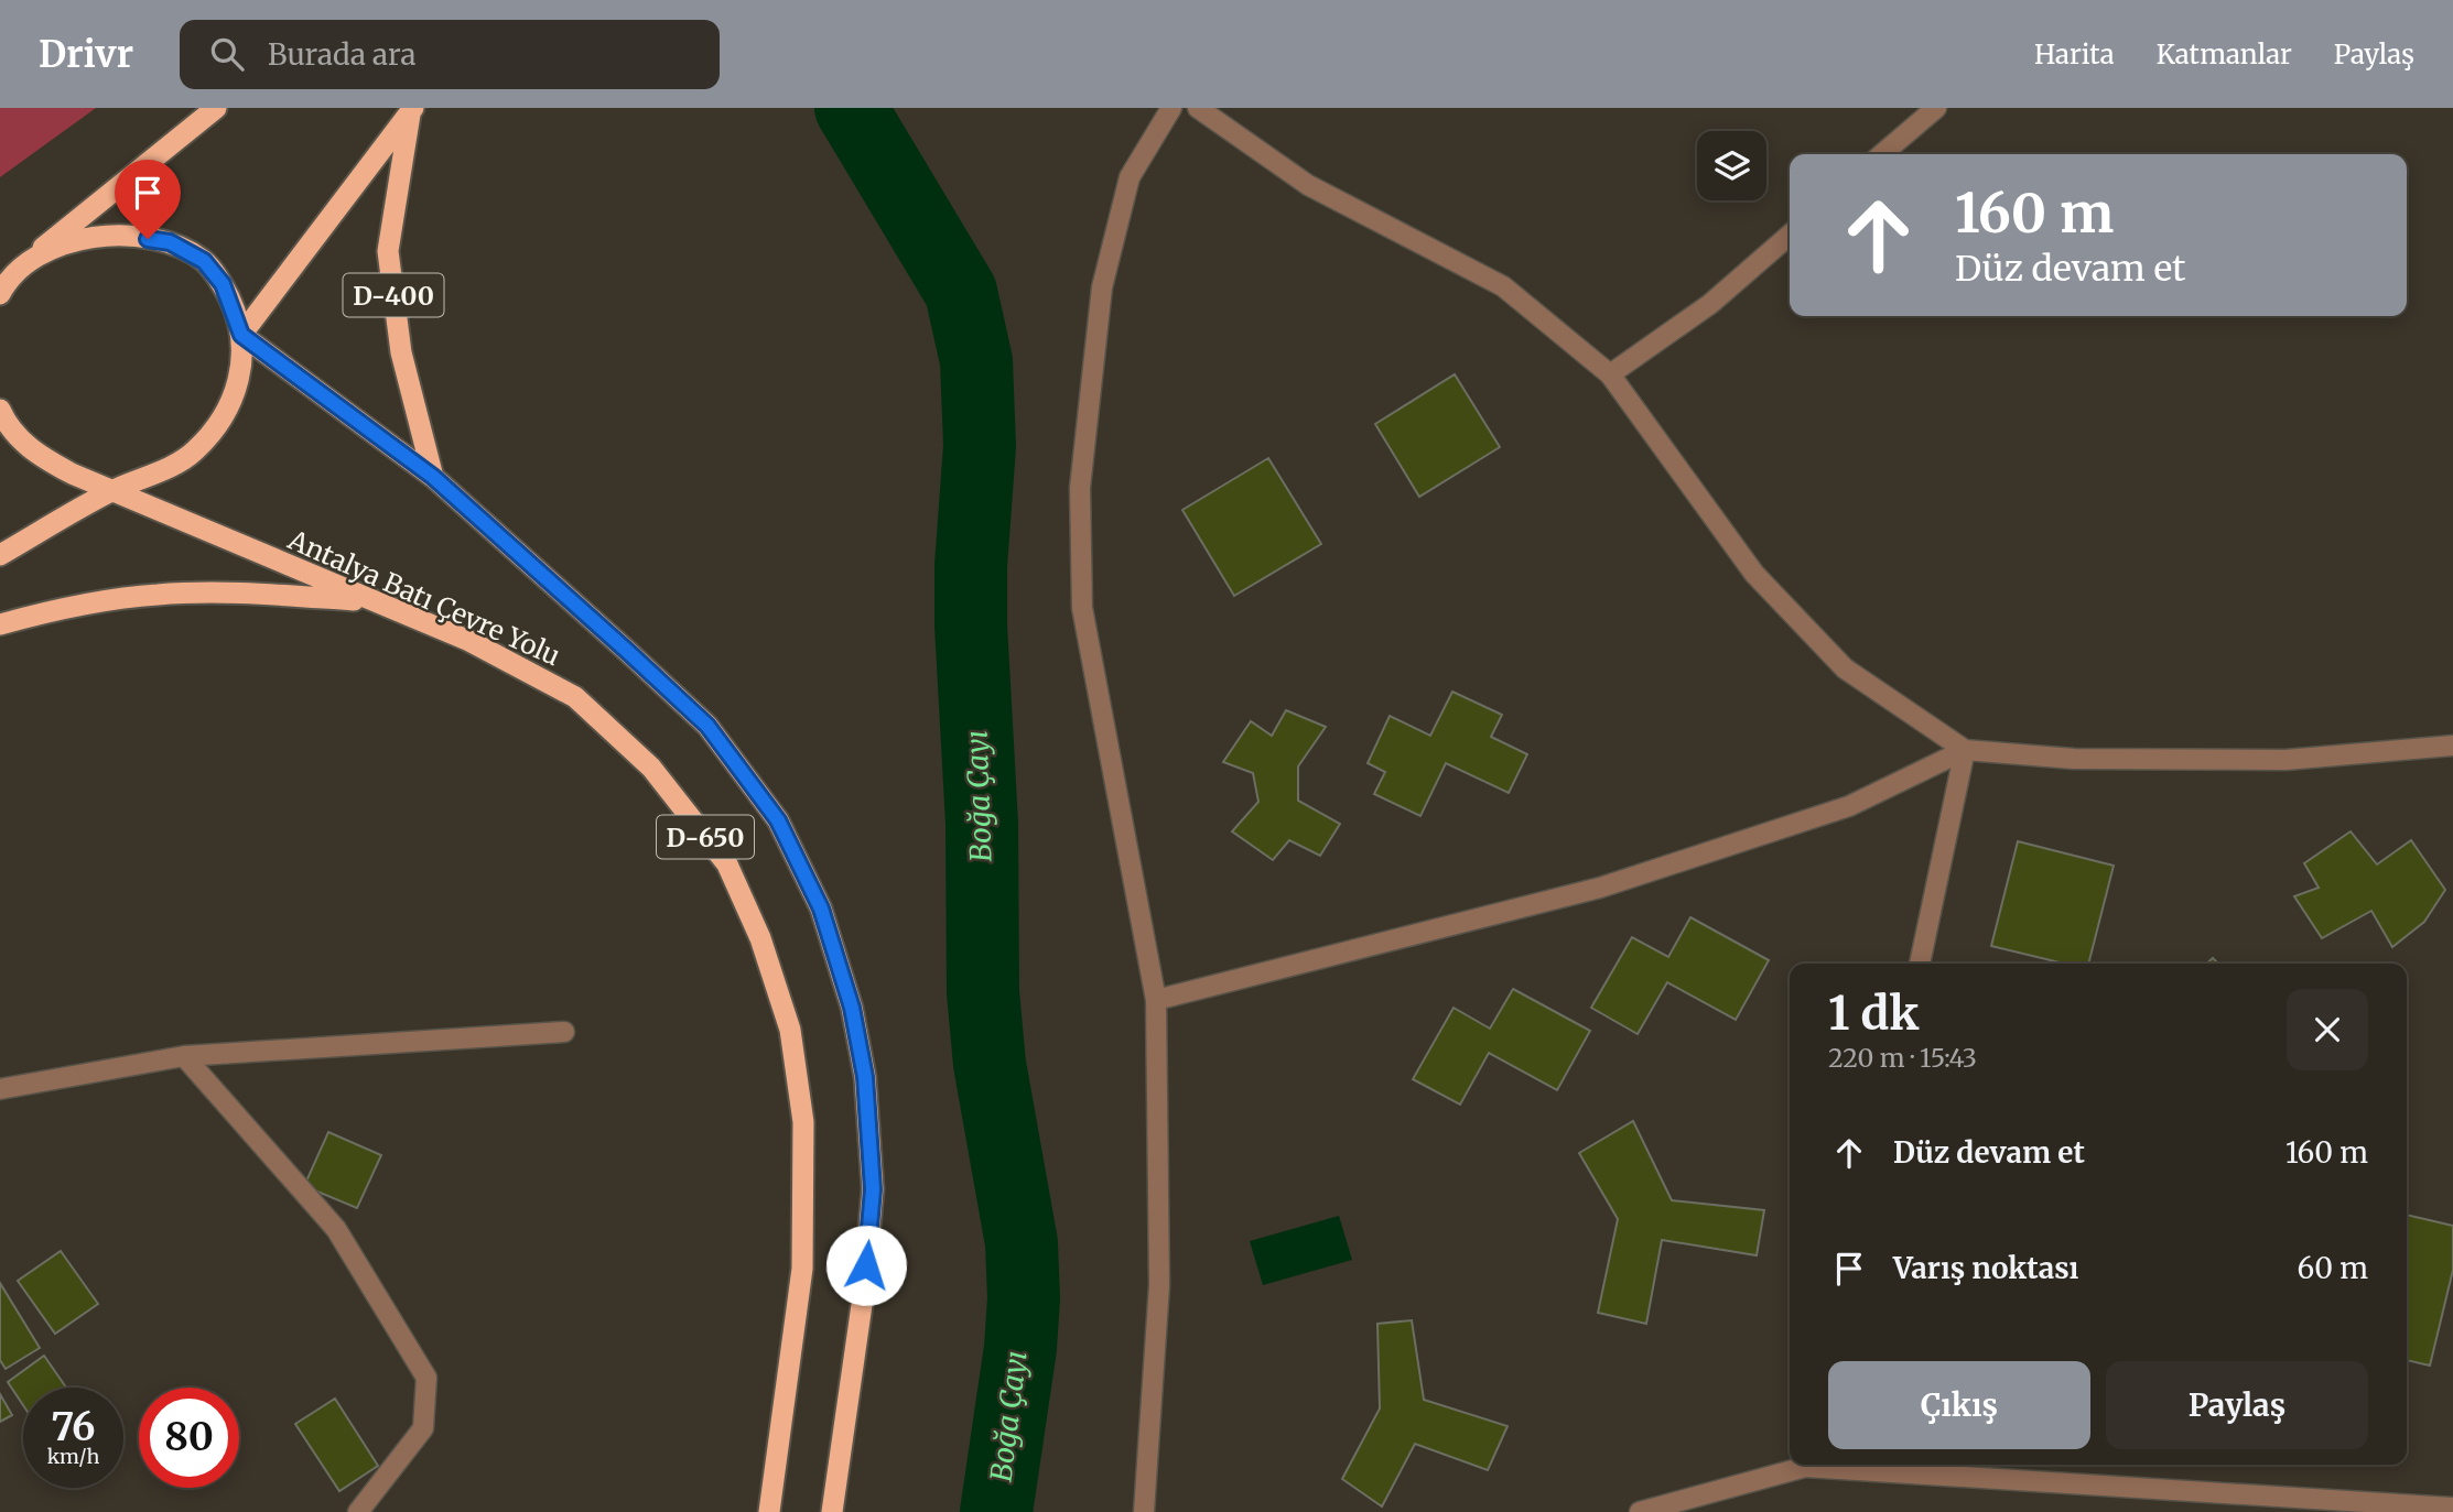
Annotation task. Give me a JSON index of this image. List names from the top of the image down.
{
  "streets": {
    "highway": ["D-400", "Antalya Batı Çevre Yolu", "D-650"]
  },
  "crossings": [
    ["D-400", "Antalya Batı Çevre Yolu"]
  ],
  "water": ["Boğa Çayı"],
  "page": {
    "header": "Drivr",
    "search": "Burada ara",
    "nav": ["Harita", "Katmanlar", "Paylaş"],
    "turn": ["160 m", "Düz devam et"],
    "heading": ["1 dk", "220 m · 15:43"],
    "list": [
      {
        "name": "Düz devam et",
        "value": "160 m"
      },
      {
        "name": "Varış noktası",
        "value": "60 m"
      }
    ],
    "buttons": ["Çıkış", "Paylaş"],
    "speed": "76 km/h",
    "limit": "80"
  }
}
